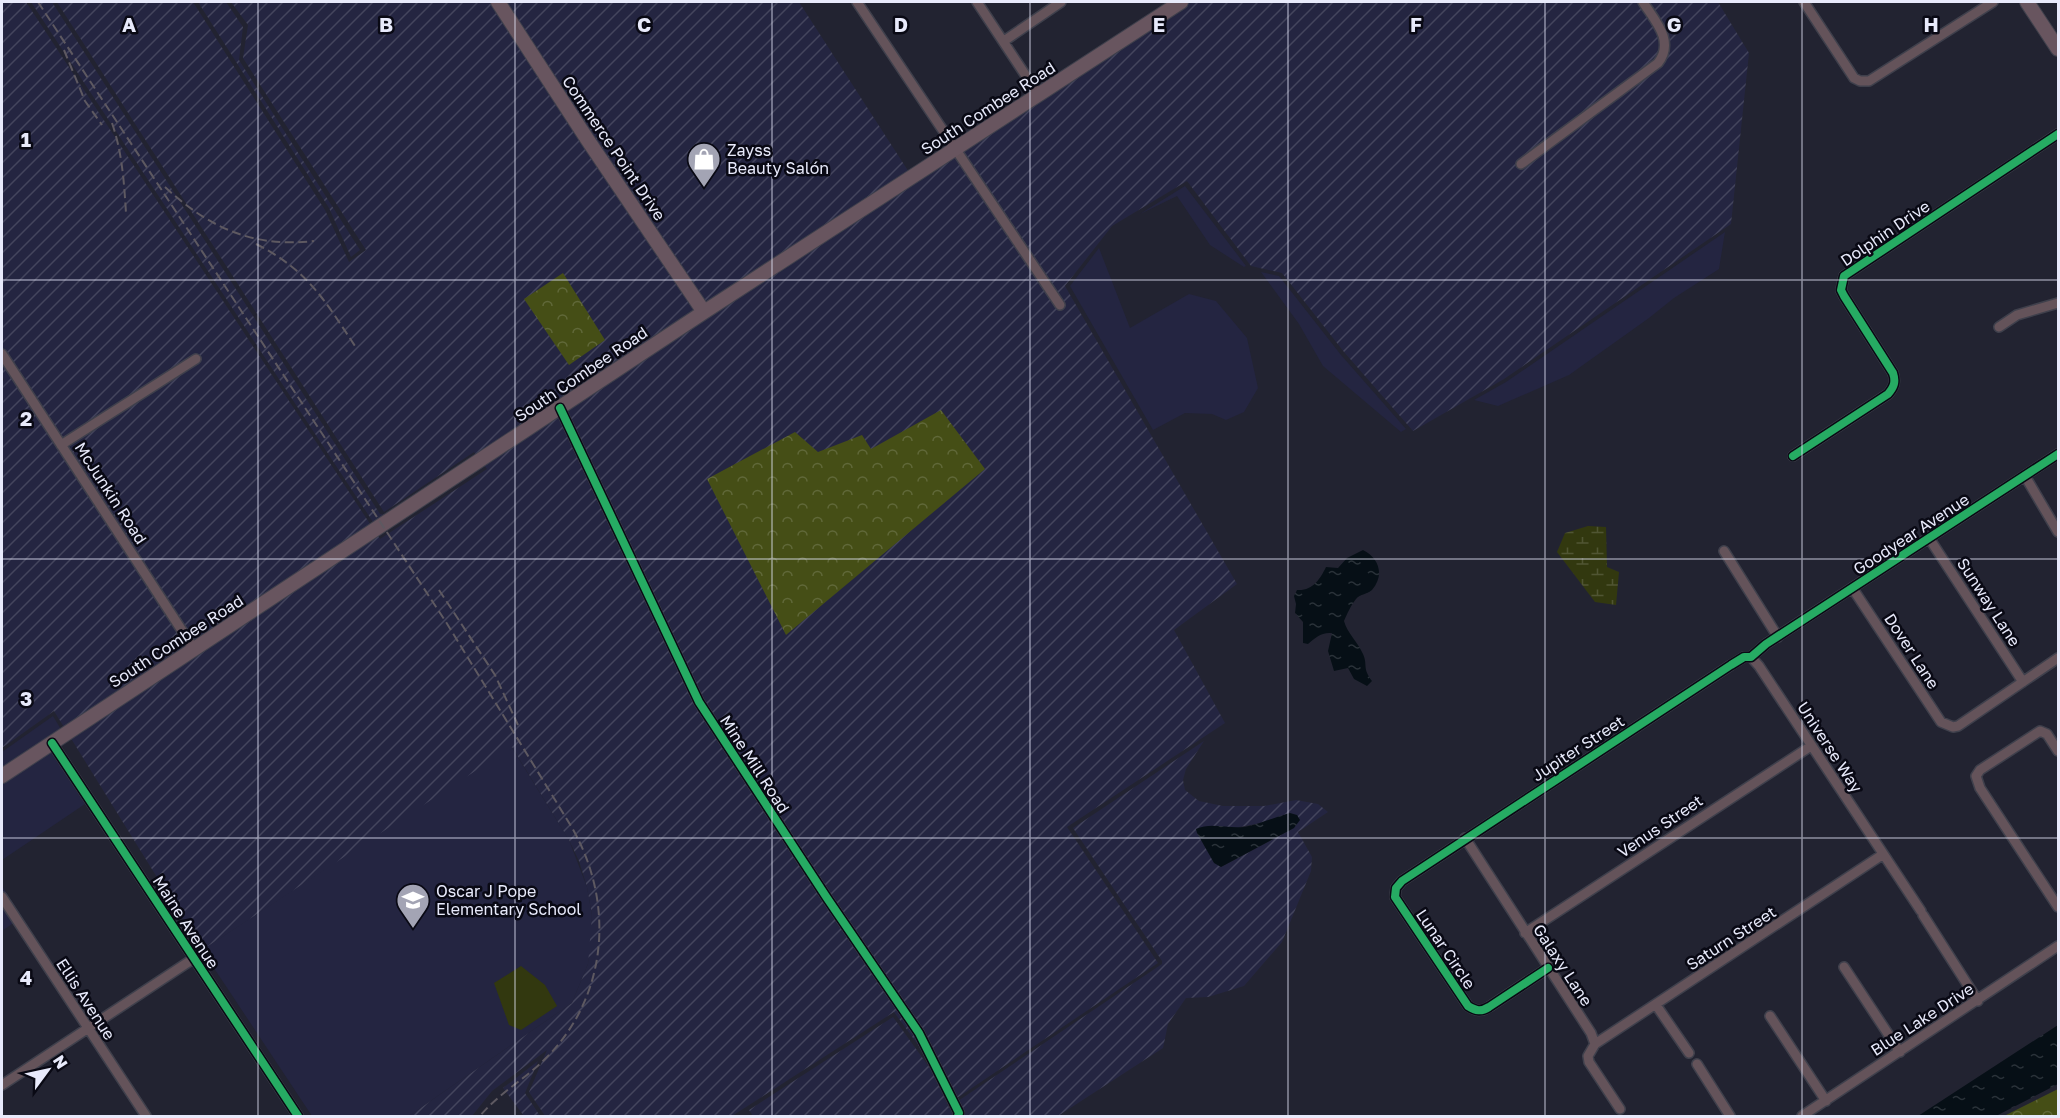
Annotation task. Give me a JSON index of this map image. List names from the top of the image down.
{
  "streets": {
    "main road": ["South Combee Road", "Commerce Point Drive"],
    "street": [
      "Dolphin Drive",
      "McJunkin Road",
      "Goodyear Avenue",
      "Sunway Lane",
      "Dover Lane",
      "Universe Way",
      "Jupiter Street",
      "Mine Mill Road",
      "Venus Street",
      "Maine Avenue",
      "Saturn Street",
      "Lunar Circle",
      "Galaxy Lane",
      "Ellis Avenue",
      "Blue Lake Drive"
    ]
  },
  "crossings": [
    ["South Combee Road", "Commerce Point Drive"],
    ["South Combee Road", "McJunkin Road"],
    ["South Combee Road", "Mine Mill Road"],
    ["South Combee Road", "Maine Avenue"],
    ["Goodyear Avenue", "Sunway Lane"],
    ["Goodyear Avenue", "Dover Lane"],
    ["Goodyear Avenue", "Jupiter Street"],
    ["Sunway Lane", "Dover Lane"],
    ["Universe Way", "Jupiter Street"],
    ["Universe Way", "Venus Street"],
    ["Universe Way", "Saturn Street"],
    ["Universe Way", "Blue Lake Drive"],
    ["Jupiter Street", "Lunar Circle"],
    ["Jupiter Street", "Galaxy Lane"],
    ["Venus Street", "Galaxy Lane"],
    ["Saturn Street", "Galaxy Lane"],
    ["Lunar Circle", "Galaxy Lane"]
  ],
  "places": {
    "shop": ["Zayss Beauty Salón"],
    "school or university": ["Oscar J Pope Elementary School"]
  },
  "north": "top right",
  "grid": {
    "columns": [
      "A",
      "B",
      "C",
      "D",
      "E",
      "F",
      "G",
      "H"
    ],
    "rows": [
      "1",
      "2",
      "3",
      "4"
    ]
  }
}
